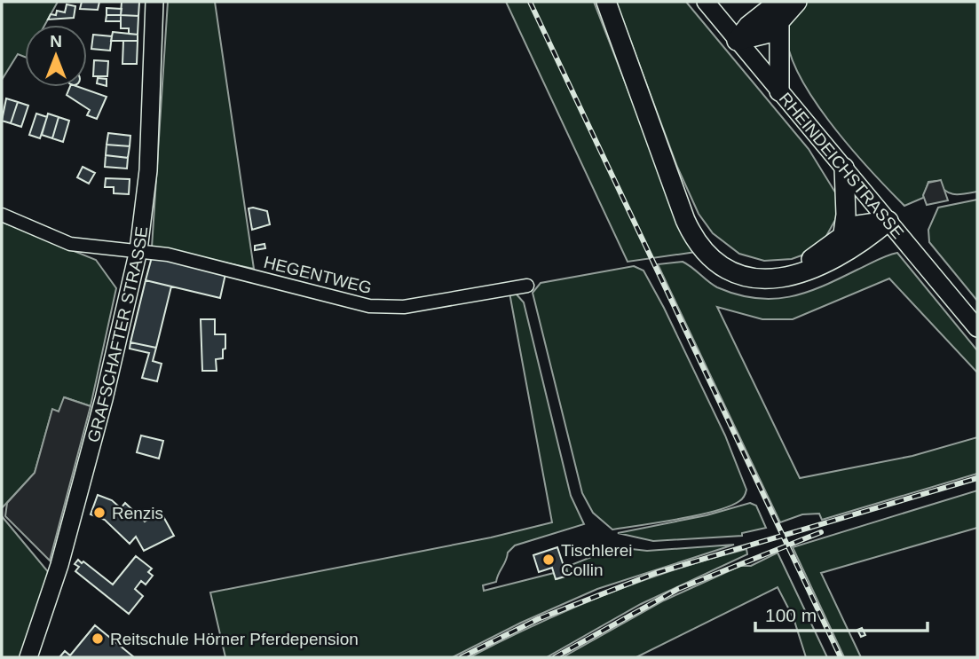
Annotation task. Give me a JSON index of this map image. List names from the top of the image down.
{
  "streets": {
    "main road": ["RHEINDEICHSTRASSE", "GRAFSCHAFTER STRASSE"],
    "street": ["HEGENTWEG"]
  },
  "crossings": [
    ["HEGENTWEG", "GRAFSCHAFTER STRASSE"]
  ],
  "places": ["Renzis", "Tischlerei Collin", "Reitschule Hörner Pferdepension"],
  "scale_bar": "100 m",
  "north": "top"
}
